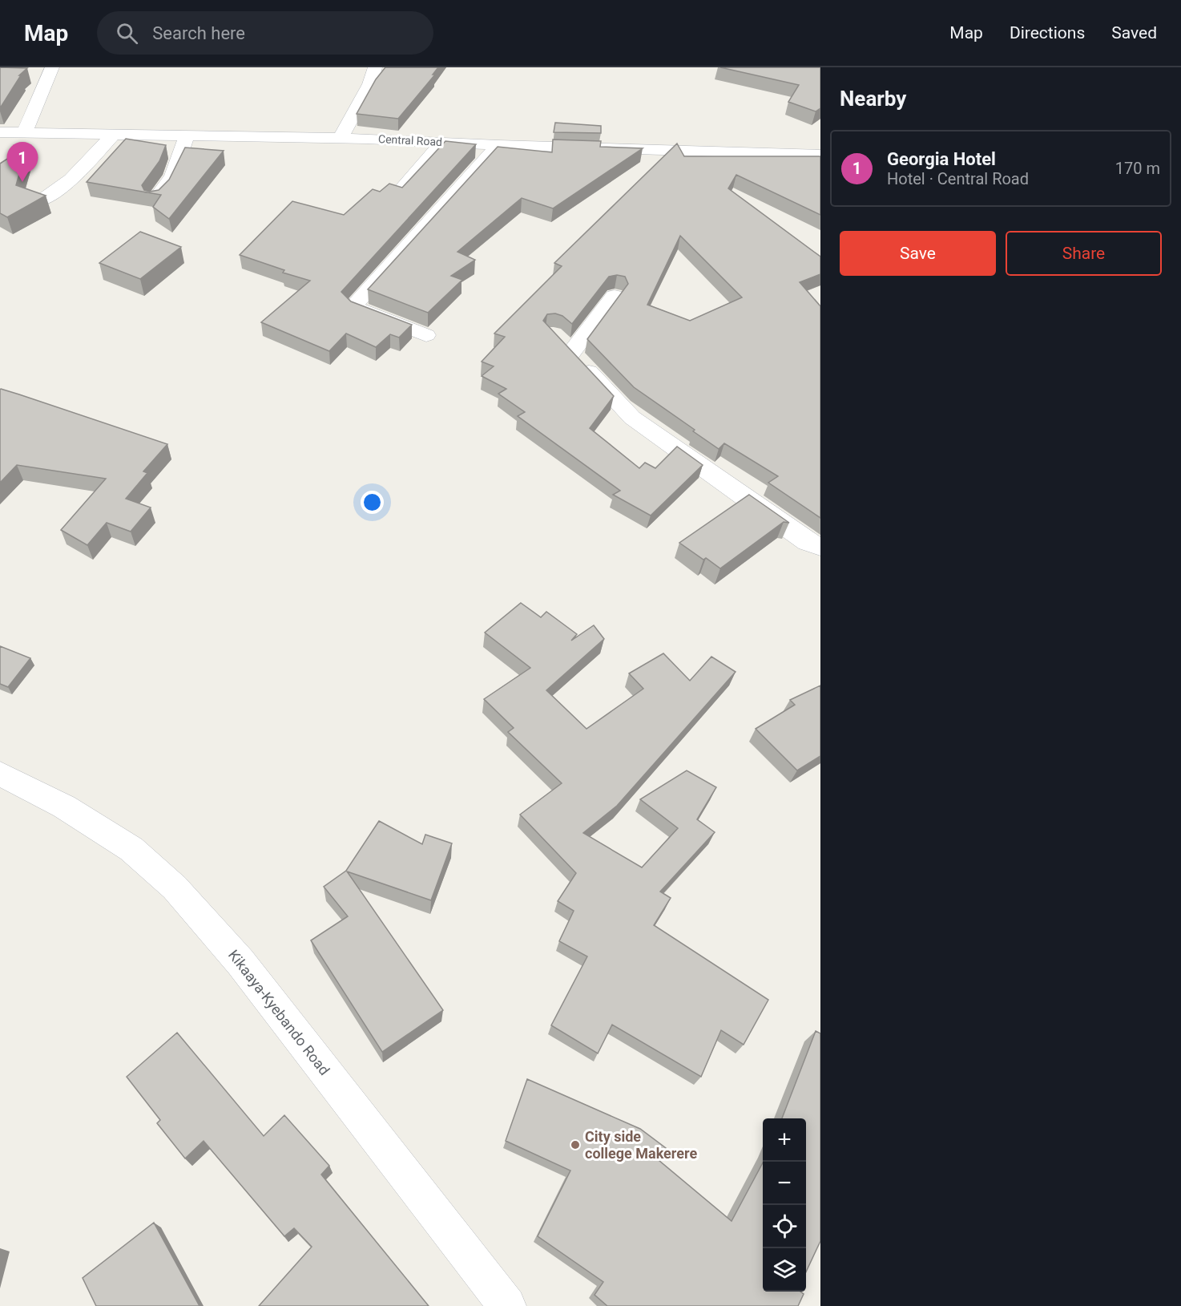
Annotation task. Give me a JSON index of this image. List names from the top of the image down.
{
  "streets": {
    "street": ["Central Road", "Kikaaya-Kyebando Road"]
  },
  "places": ["City side college Makerere"],
  "page": {
    "header": "Map",
    "search": "Search here",
    "nav": ["Map", "Directions", "Saved"],
    "heading": "Nearby",
    "list": [
      {
        "mark": "1",
        "name": "Georgia Hotel",
        "note": "Hotel · Central Road",
        "value": "170 m"
      }
    ],
    "pins": "1",
    "buttons": ["Save", "Share"],
    "map_buttons": ["+", "−"]
  }
}
